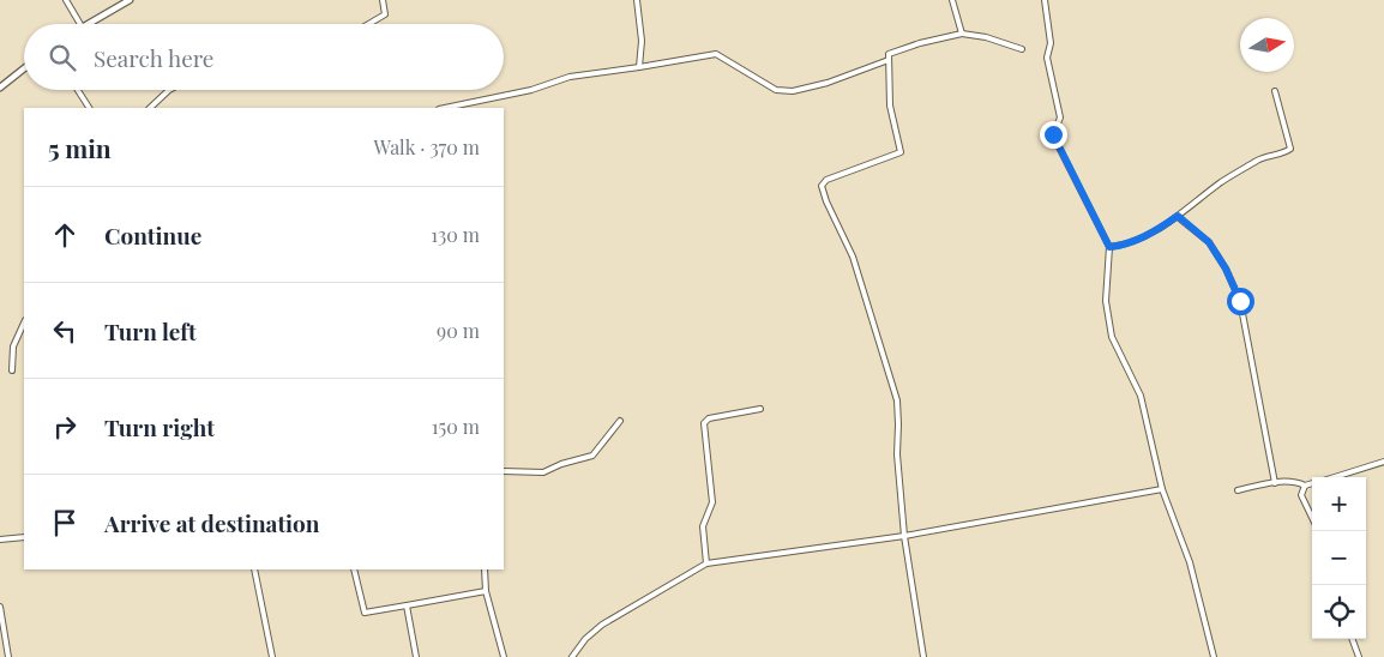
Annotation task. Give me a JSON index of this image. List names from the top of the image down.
{
  "north": "right",
  "page": {
    "search": "Search here",
    "heading": ["5 min", "Walk · 370 m"],
    "list": [
      ["Continue", "130 m"],
      ["Turn left", "90 m"],
      ["Turn right", "150 m"],
      "Arrive at destination"
    ],
    "map_buttons": ["+", "−"]
  }
}
